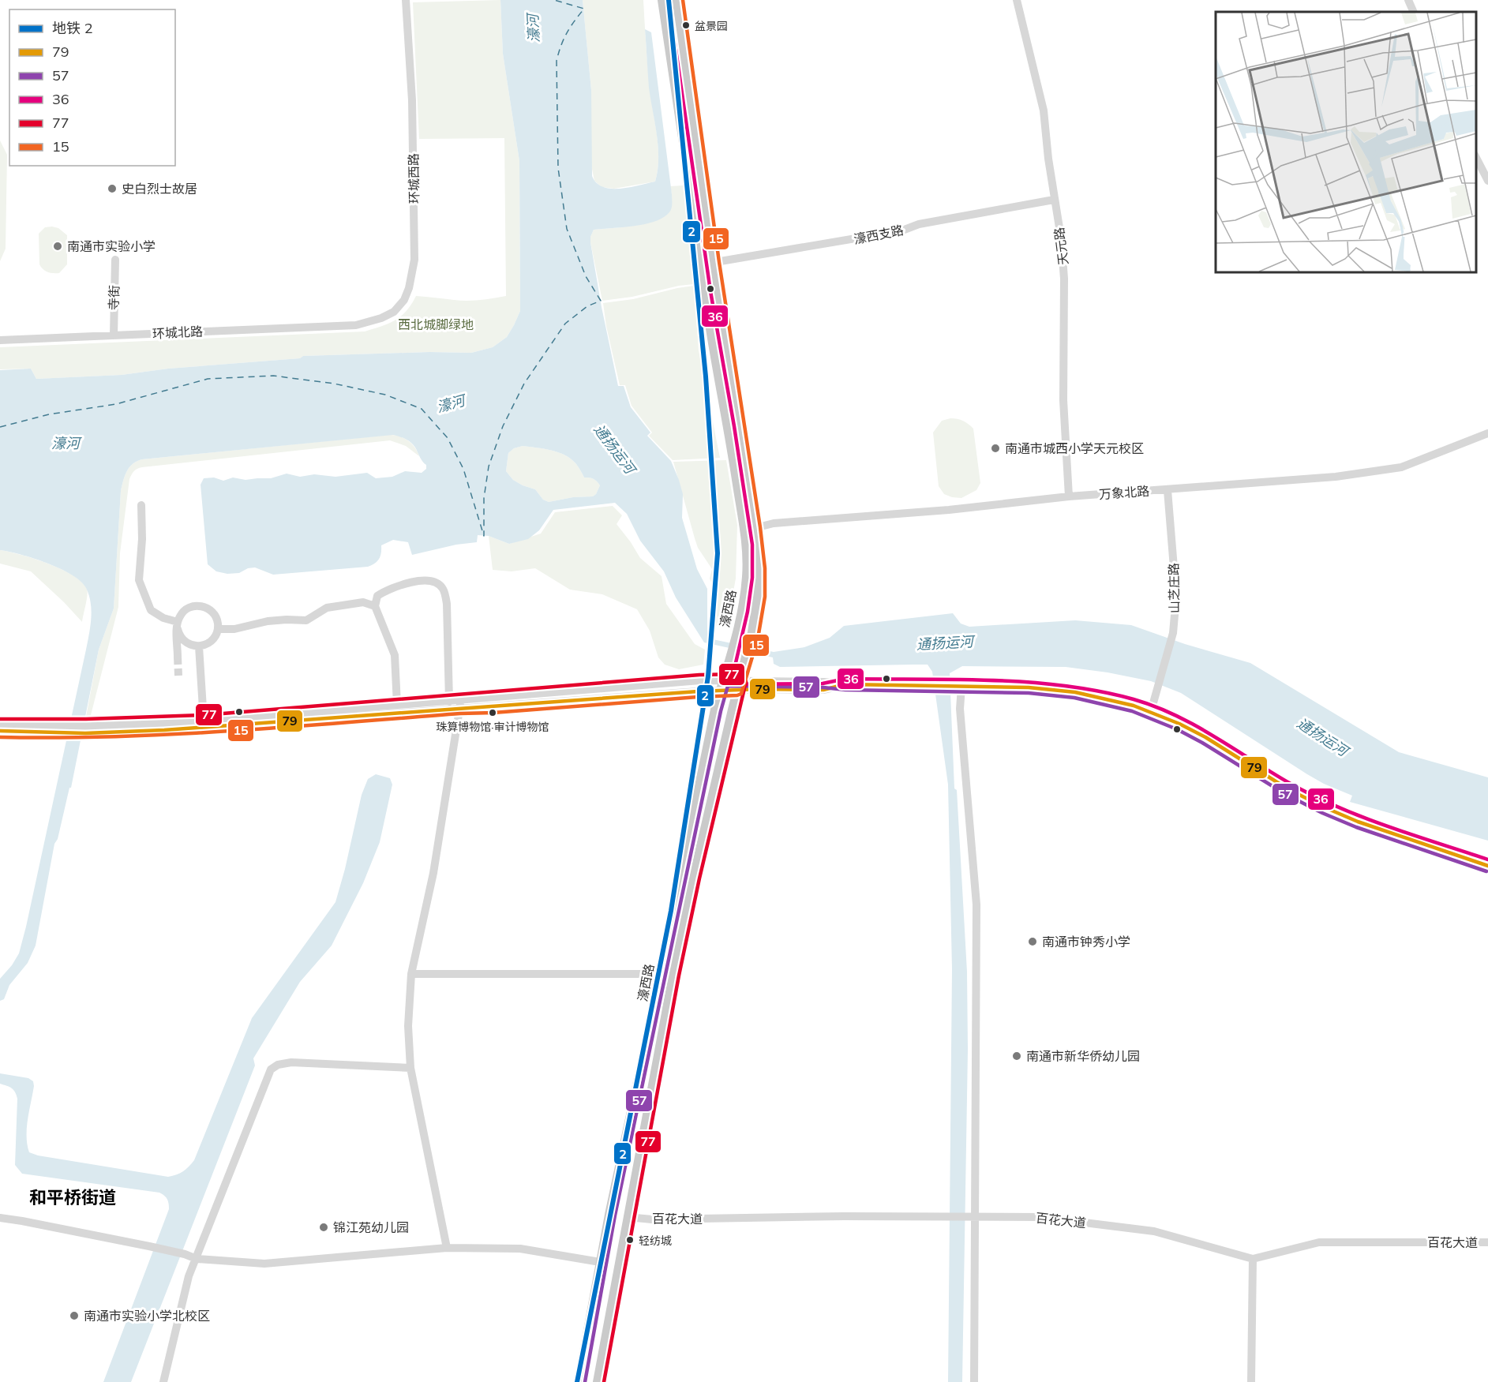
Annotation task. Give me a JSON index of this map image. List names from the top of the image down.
{
  "streets": {
    "main road": ["濠西路"],
    "street": [
      "环城西路",
      "濠西支路",
      "天元路",
      "寺街",
      "环城北路",
      "万象北路",
      "山芝庄路",
      "百花大道"
    ]
  },
  "crossings": [
    ["环城西路", "环城北路"],
    ["濠西支路", "天元路"],
    ["濠西支路", "濠西路"],
    ["天元路", "万象北路"],
    ["寺街", "环城北路"],
    ["万象北路", "山芝庄路"],
    ["万象北路", "濠西路"],
    ["濠西路", "百花大道"]
  ],
  "districts": ["和平桥街道"],
  "water": ["濠河", "通扬运河"],
  "parks": ["西北城脚绿地"],
  "places": [
    "盆景园",
    "史白烈士故居",
    "南通市实验小学",
    "南通市城西小学天元校区",
    "珠算博物馆·审计博物馆",
    "南通市钟秀小学",
    "南通市新华侨幼儿园",
    "锦江苑幼儿园",
    "轻纺城",
    "南通市实验小学北校区"
  ],
  "lines": [
    "metro line 2",
    "transit line 36",
    "transit line 15",
    "transit line 77",
    "transit line 79",
    "transit line 57"
  ],
  "legend": [
    "地铁 2",
    "79",
    "57",
    "36",
    "77",
    "15"
  ]
}
